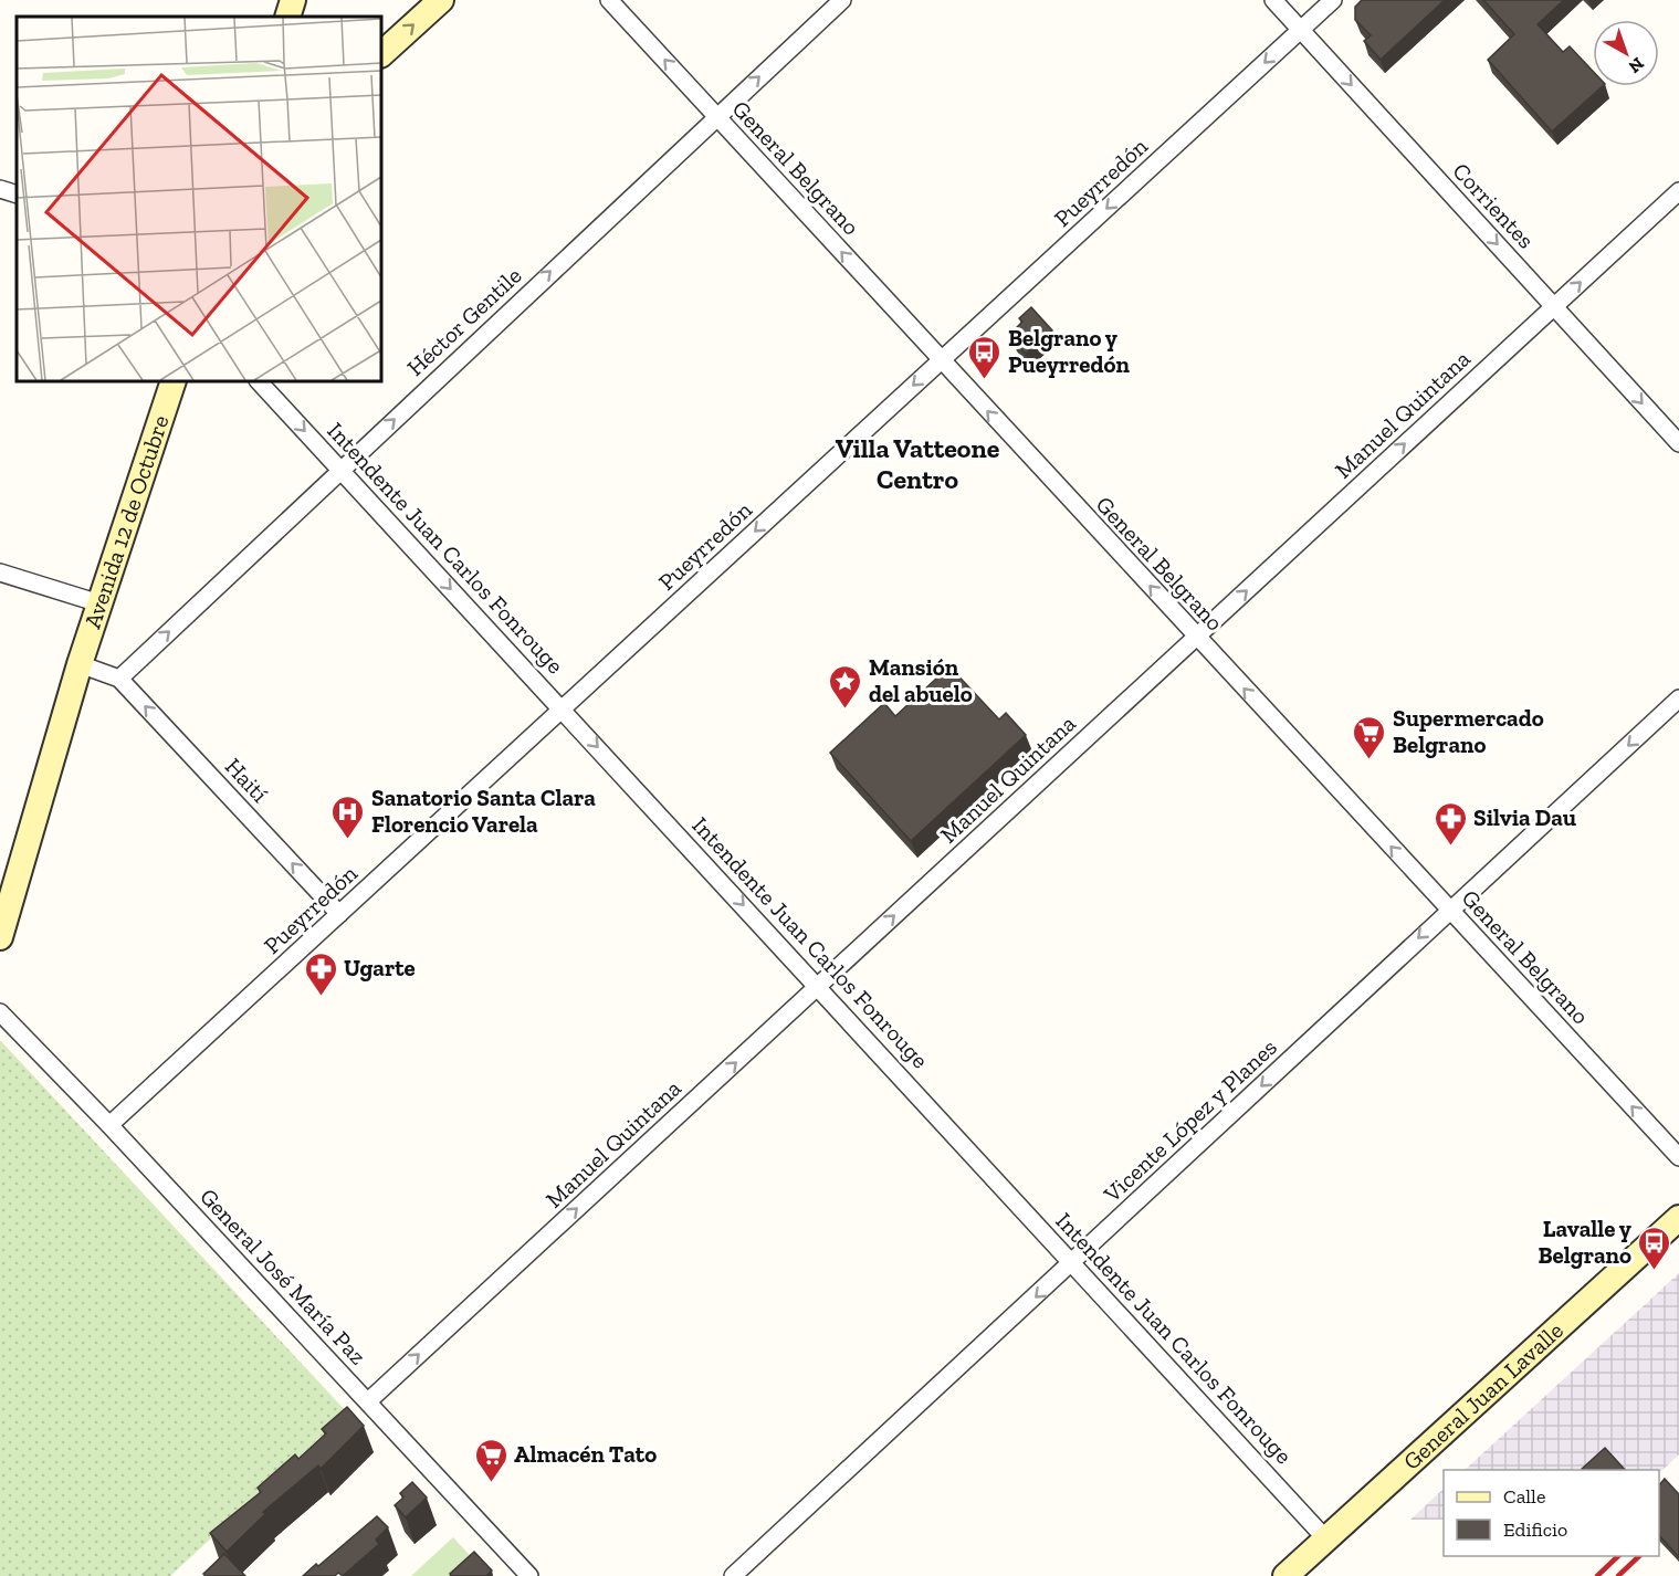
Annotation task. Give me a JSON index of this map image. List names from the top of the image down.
{
  "streets": {
    "street": [
      "General Belgrano",
      "Pueyrredón",
      "Corrientes",
      "Héctor Gentile",
      "Manuel Quintana",
      "Avenida 12 de Octubre",
      "Intendente Juan Carlos Fonrouge",
      "Haití",
      "Vicente López y Planes",
      "General José María Paz",
      "General Juan Lavalle"
    ]
  },
  "crossings": [
    ["General Belgrano", "Pueyrredón"],
    ["General Belgrano", "Héctor Gentile"],
    ["General Belgrano", "Manuel Quintana"],
    ["General Belgrano", "Vicente López y Planes"],
    ["Pueyrredón", "Corrientes"],
    ["Pueyrredón", "Intendente Juan Carlos Fonrouge"],
    ["Pueyrredón", "Haití"],
    ["Pueyrredón", "General José María Paz"],
    ["Corrientes", "Manuel Quintana"],
    ["Héctor Gentile", "Intendente Juan Carlos Fonrouge"],
    ["Héctor Gentile", "Haití"],
    ["Manuel Quintana", "Intendente Juan Carlos Fonrouge"],
    ["Manuel Quintana", "General José María Paz"],
    ["Intendente Juan Carlos Fonrouge", "Vicente López y Planes"],
    ["Intendente Juan Carlos Fonrouge", "General Juan Lavalle"]
  ],
  "one_way": [
    "General Belgrano",
    "Pueyrredón",
    "Corrientes",
    "Héctor Gentile",
    "Manuel Quintana",
    "Intendente Juan Carlos Fonrouge",
    "Haití",
    "Vicente López y Planes"
  ],
  "districts": ["Villa Vatteone Centro"],
  "places": {
    "bus stop": ["Belgrano y Pueyrredón", "Lavalle y Belgrano"],
    "place": ["Mansión del abuelo"],
    "supermarket": ["Supermercado Belgrano", "Almacén Tato"],
    "hospital": ["Sanatorio Santa Clara Florencio Varela"],
    "pharmacy": ["Silvia Dau", "Ugarte"]
  },
  "legend": ["Calle", "Edificio"],
  "north": "bottom right"
}
